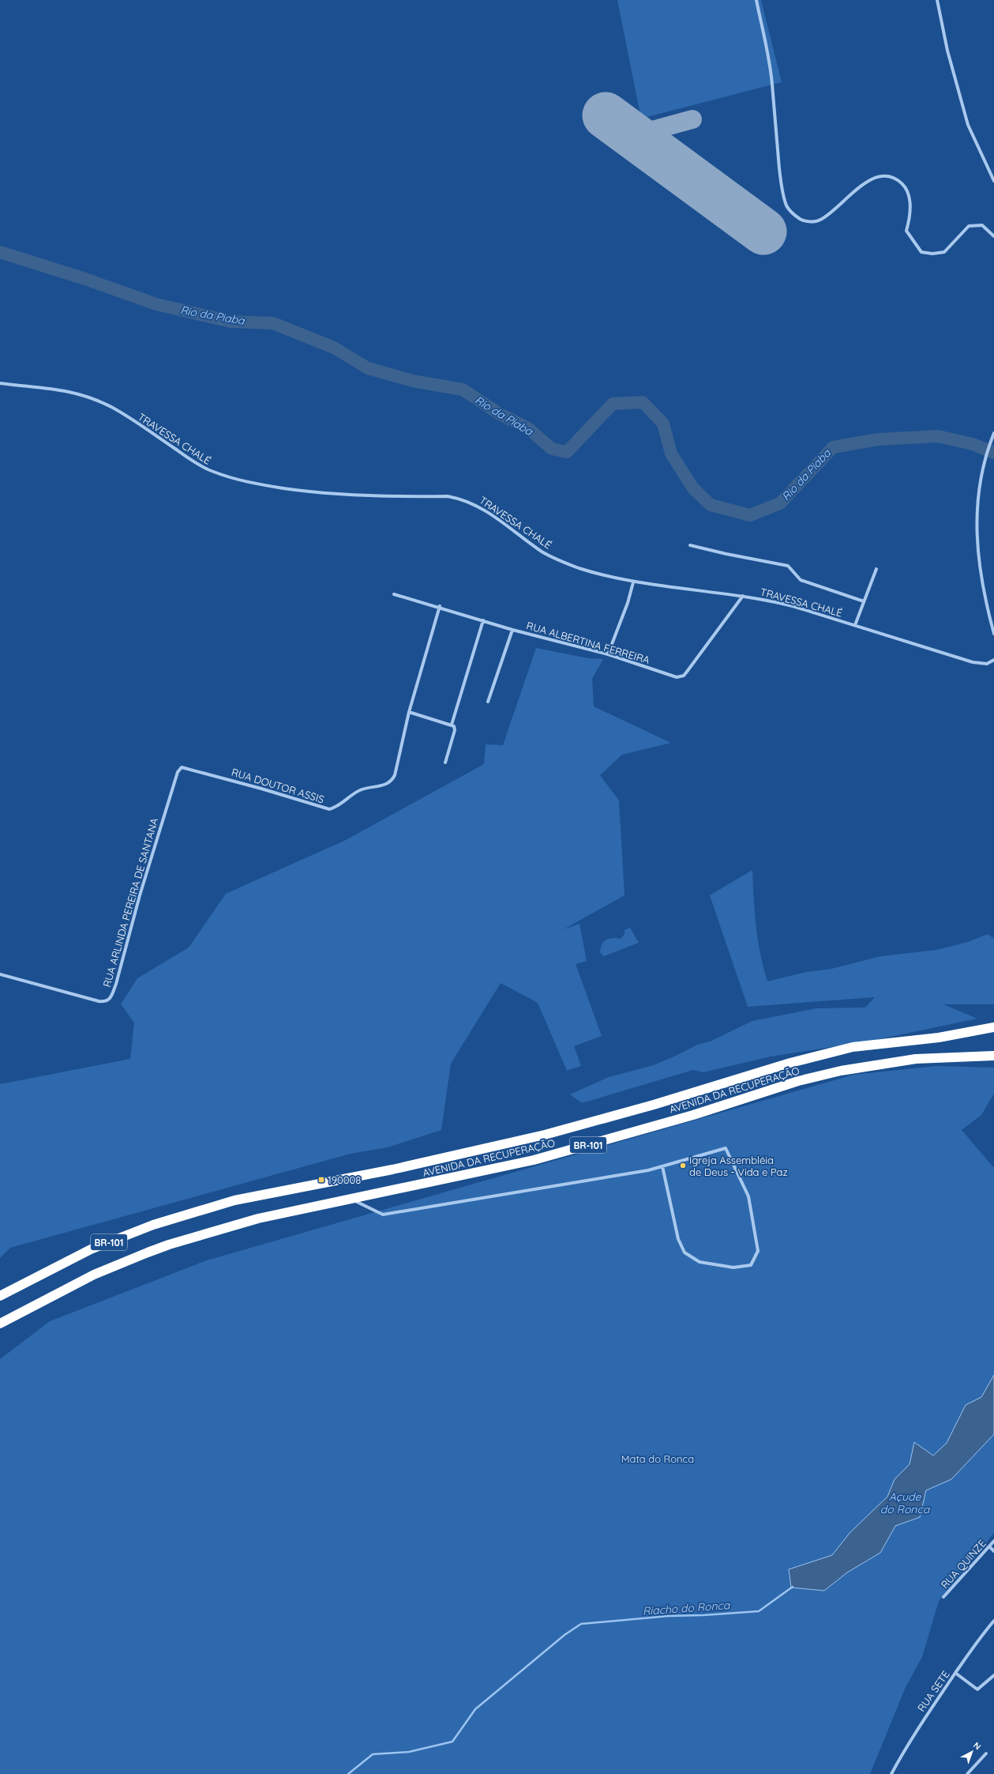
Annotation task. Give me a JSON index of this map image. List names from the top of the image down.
{
  "streets": {
    "highway": ["AVENIDA DA RECUPERAÇÃO", "BR-101"],
    "street": [
      "TRAVESSA CHALÉ",
      "RUA ALBERTINA FERREIRA",
      "RUA DOUTOR ASSIS",
      "RUA ARLINDA PEREIRA DE SANTANA",
      "RUA QUINZE",
      "RUA SETE"
    ]
  },
  "crossings": [
    ["TRAVESSA CHALÉ", "RUA ALBERTINA FERREIRA"],
    ["RUA DOUTOR ASSIS", "RUA ARLINDA PEREIRA DE SANTANA"]
  ],
  "water": ["Rio da Piaba", "Açude do Ronca", "Riacho do Ronca"],
  "parks": ["Mata do Ronca"],
  "places": {
    "other": ["Igreja Assembléia de Deus - Vida e Paz"],
    "transit": ["190008"]
  },
  "north": "top right"
}
